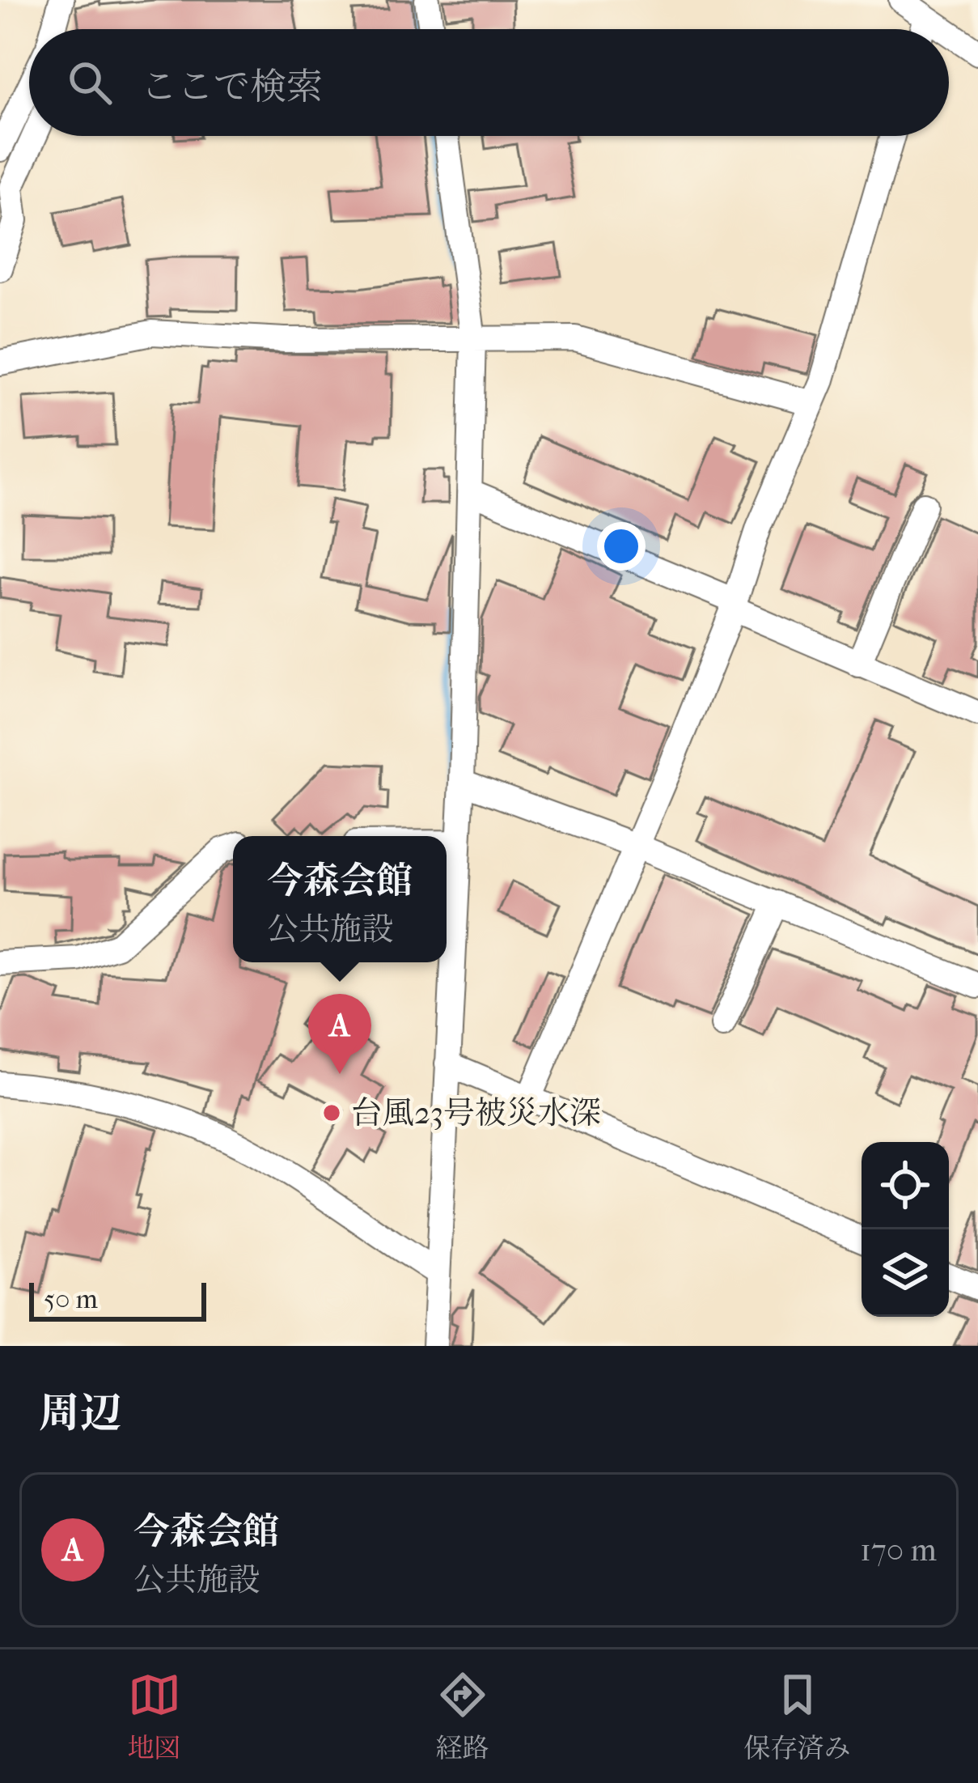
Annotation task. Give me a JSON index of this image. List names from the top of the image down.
{
  "places": ["台風23号被災水深"],
  "scale_bar": "50 m",
  "page": {
    "search": "ここで検索",
    "popup": ["今森会館", "公共施設"],
    "pins": "A",
    "scale": "50 m",
    "heading": "周辺",
    "list": [
      {
        "mark": "A",
        "name": "今森会館",
        "note": "公共施設",
        "value": "170 m"
      }
    ],
    "nav": ["地図", "経路", "保存済み"]
  }
}
